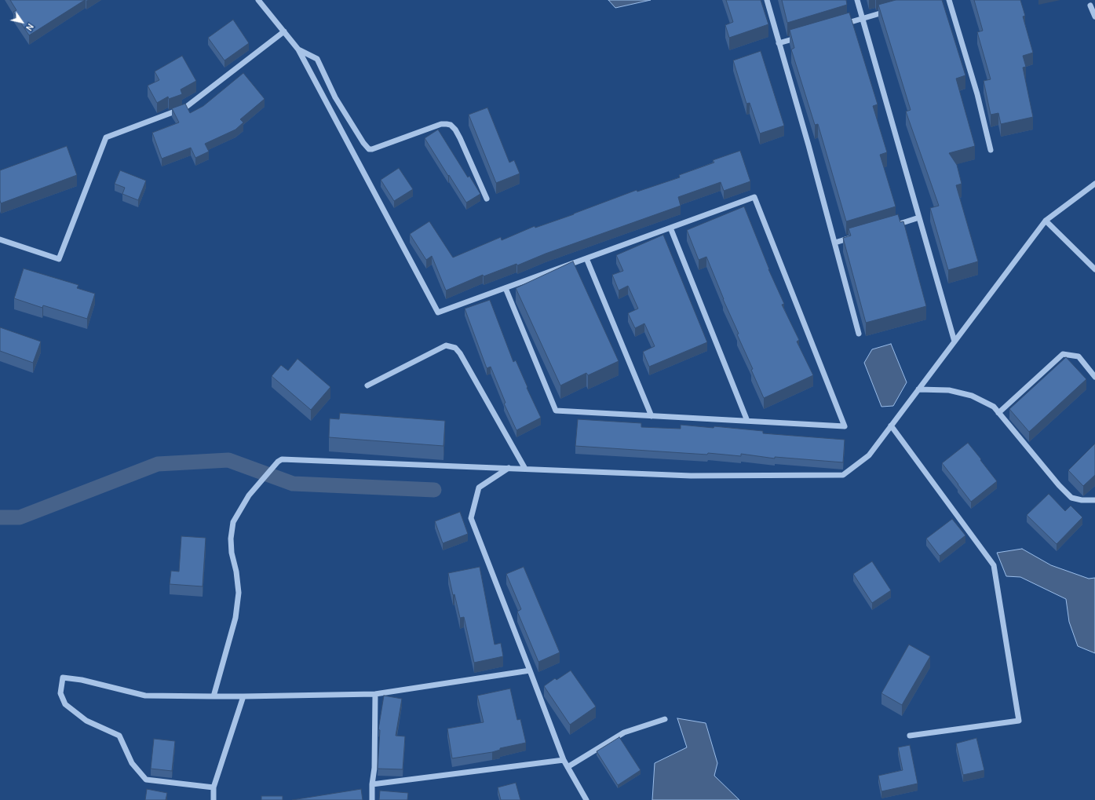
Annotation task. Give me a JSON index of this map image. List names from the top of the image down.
{
  "north": "bottom right"
}
